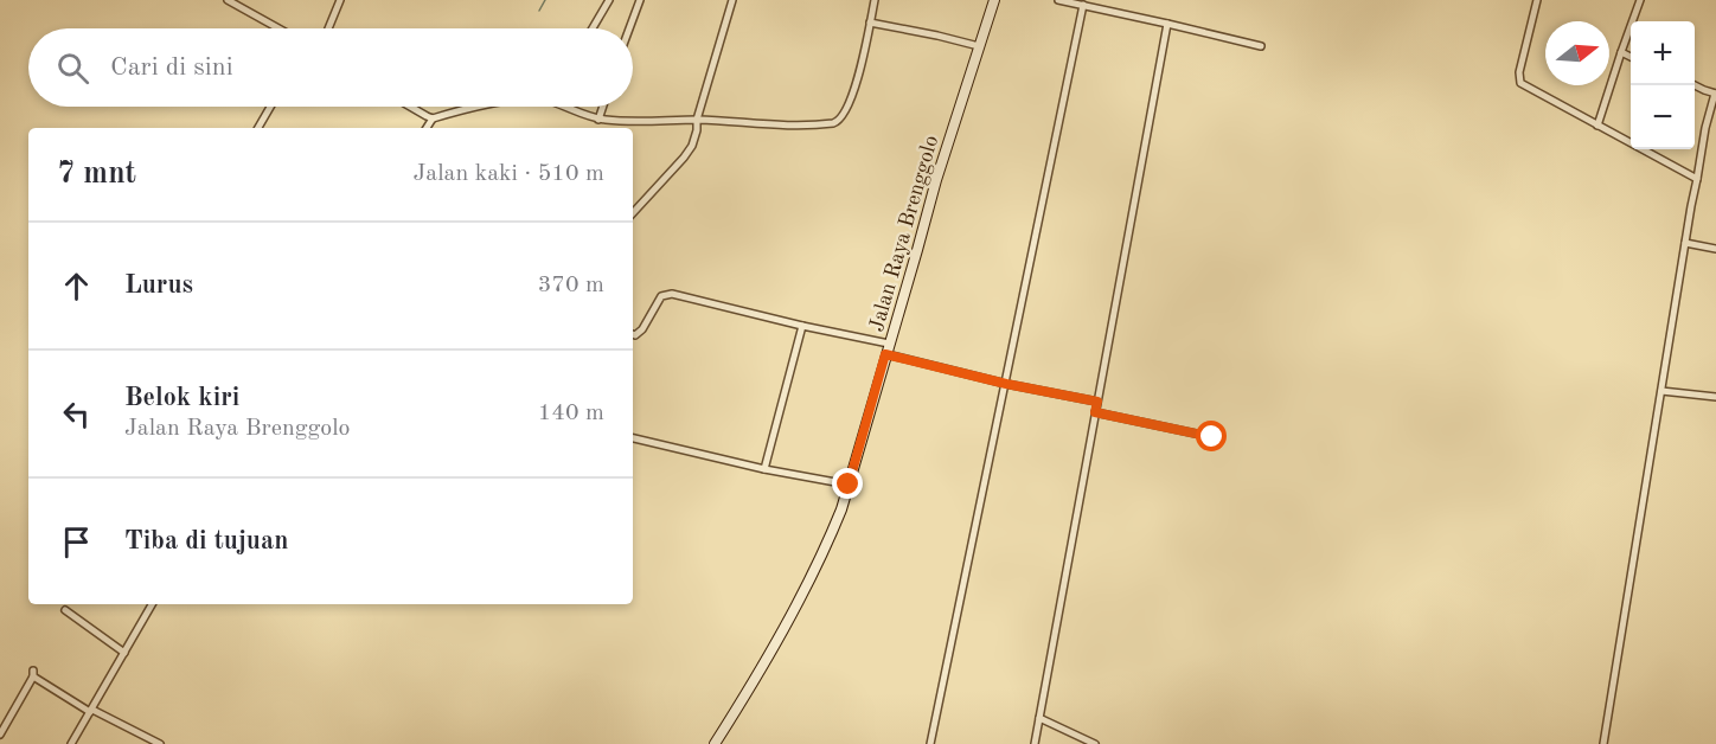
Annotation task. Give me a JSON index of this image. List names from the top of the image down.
{
  "streets": {
    "main road": ["Jalan Raya Brenggolo"]
  },
  "north": "right",
  "page": {
    "map_buttons": ["+", "−"],
    "search": "Cari di sini",
    "heading": ["7 mnt", "Jalan kaki · 510 m"],
    "list": [
      ["Lurus", "370 m"],
      ["Belok kiri", "Jalan Raya Brenggolo", "140 m"],
      "Tiba di tujuan"
    ]
  }
}
